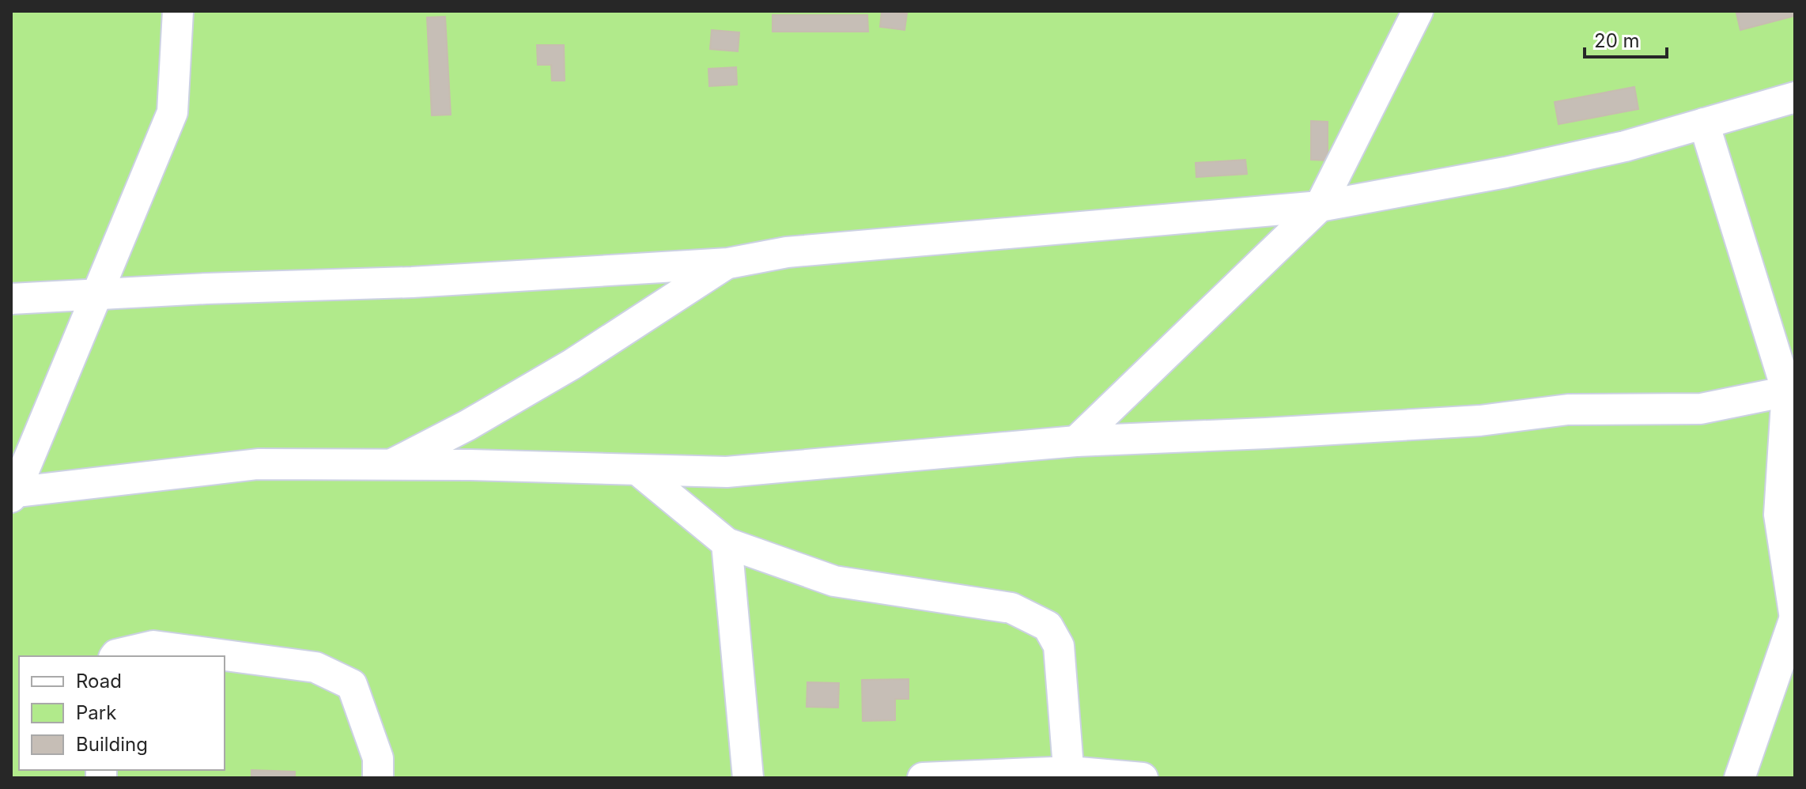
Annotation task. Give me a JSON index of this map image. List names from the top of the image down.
{
  "legend": ["Road", "Park", "Building"],
  "scale_bar": "20 m"
}
